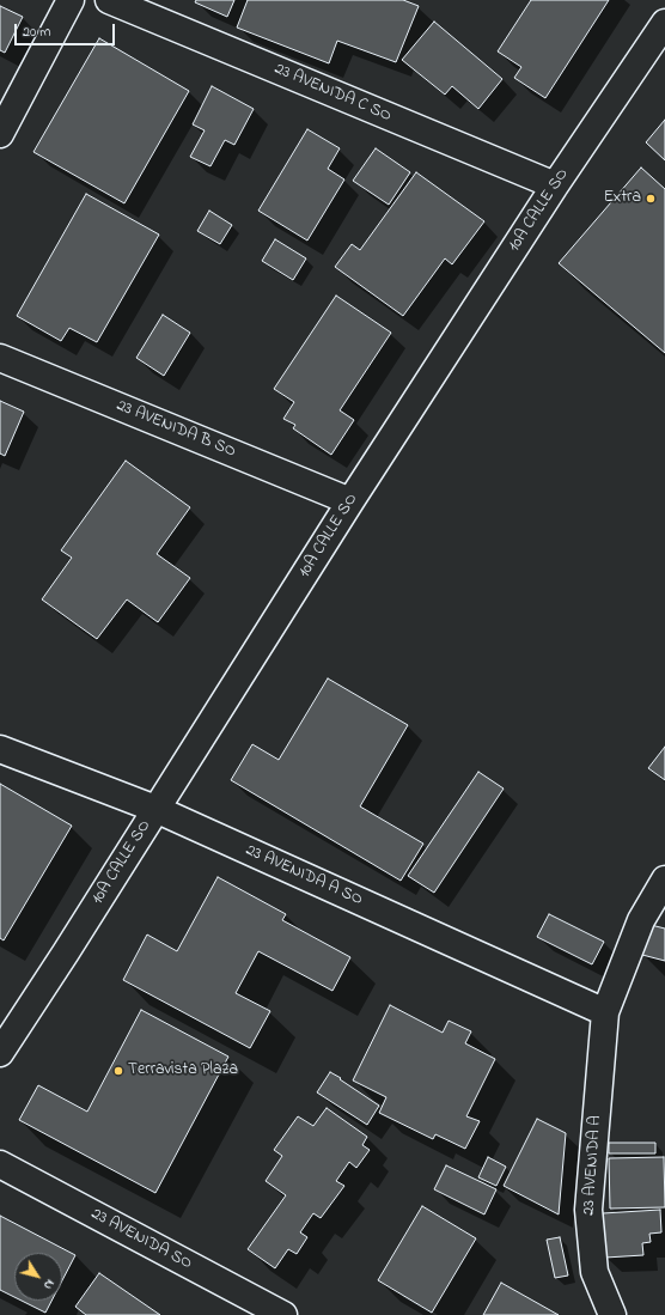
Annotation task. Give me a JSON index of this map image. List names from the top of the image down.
{
  "streets": {
    "street": [
      "23 AVENIDA C SO",
      "10A CALLE SO",
      "23 AVENIDA B SO",
      "23 AVENIDA A SO",
      "23 AVENIDA A",
      "23 AVENIDA SO"
    ]
  },
  "crossings": [
    ["23 AVENIDA C SO", "10A CALLE SO"],
    ["10A CALLE SO", "23 AVENIDA B SO"],
    ["10A CALLE SO", "23 AVENIDA A SO"],
    ["23 AVENIDA A SO", "23 AVENIDA A"]
  ],
  "places": ["Extra", "Terravista Plaza"],
  "scale_bar": "20 m",
  "north": "bottom right"
}
